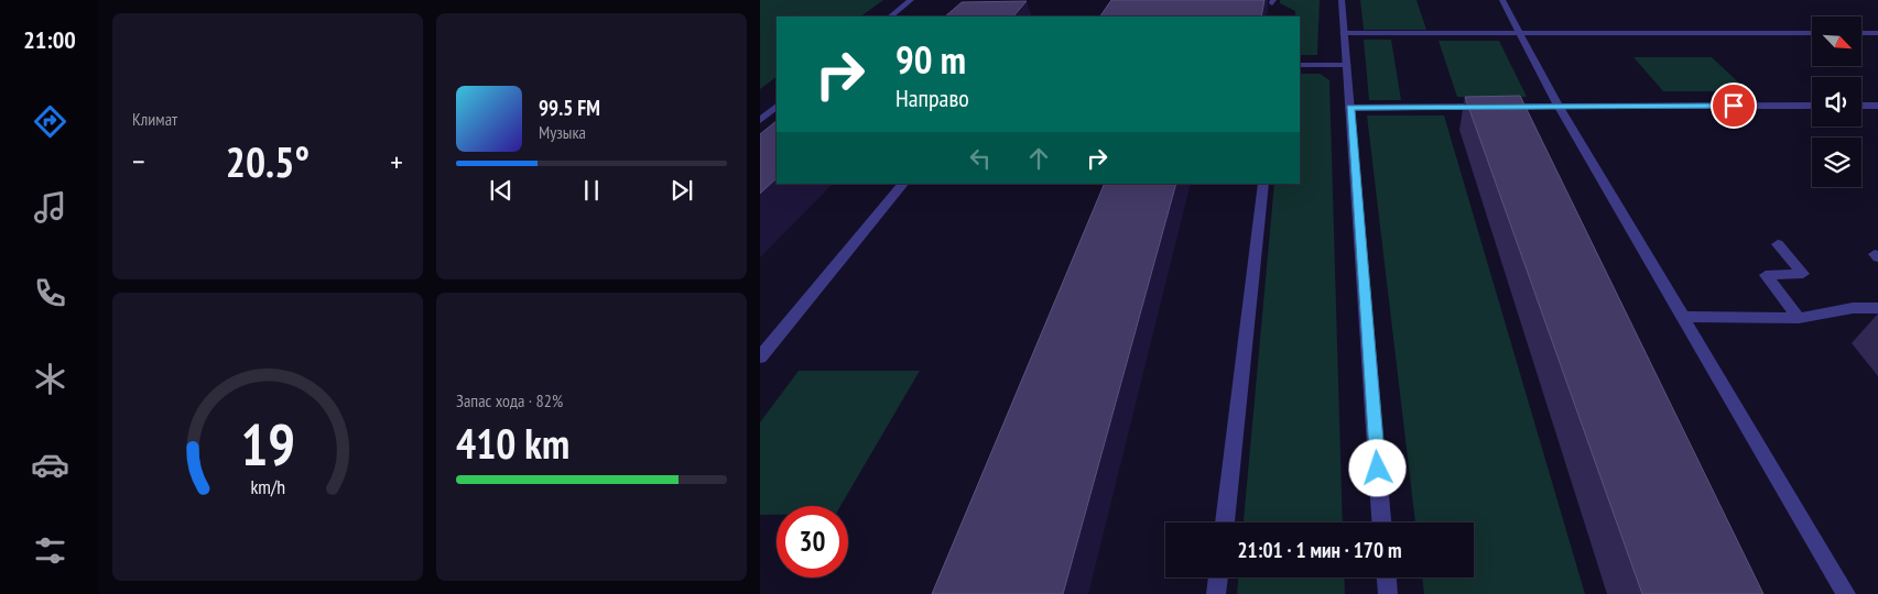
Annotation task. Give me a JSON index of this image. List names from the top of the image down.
{
  "north": "bottom right",
  "page": {
    "tabs": "21:00",
    "tile": [
      "Климат",
      ["Запас хода · 82%", "410 km"]
    ],
    "turn": ["90 m", "Направо"],
    "song": ["99.5 FM", "Музыка"],
    "heat": ["−", "20.5°", "+"],
    "limit": "30",
    "trip": "21:01 · 1 мин · 170 m",
    "gauge": ["19", "km/h"]
  }
}
